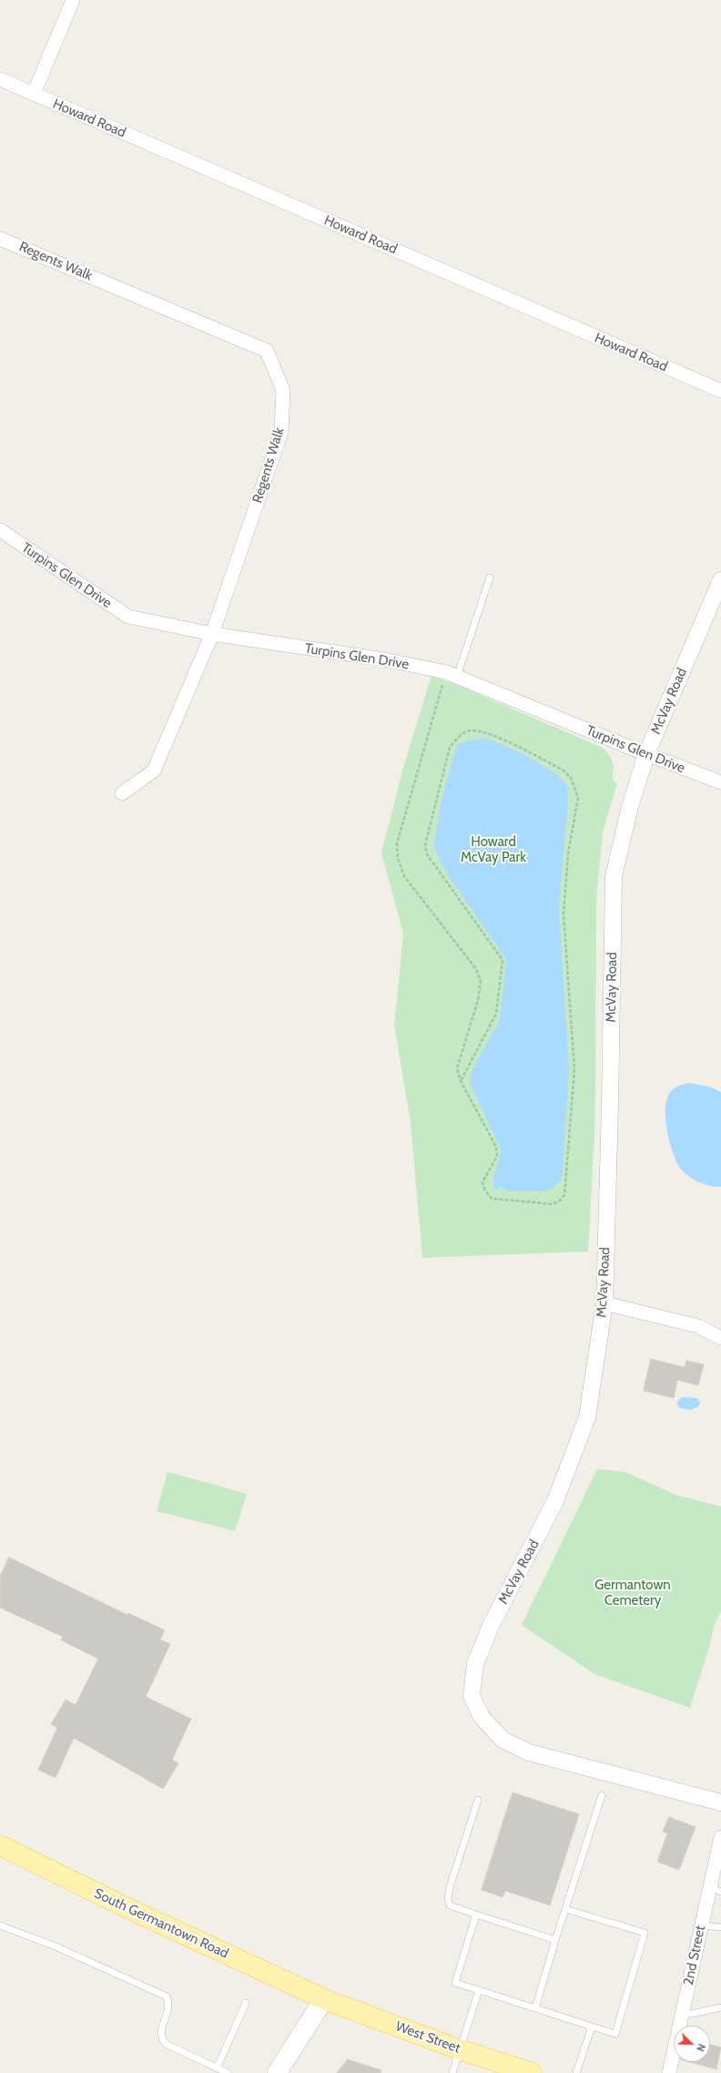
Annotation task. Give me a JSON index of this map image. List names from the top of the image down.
{
  "streets": {
    "main road": ["South Germantown Road", "West Street"],
    "street": [
      "Howard Road",
      "Regents Walk",
      "Turpins Glen Drive",
      "McVay Road",
      "2nd Street"
    ]
  },
  "crossings": [
    ["Regents Walk", "Turpins Glen Drive"],
    ["Turpins Glen Drive", "McVay Road"],
    ["South Germantown Road", "West Street"]
  ],
  "parks": ["Howard McVay Park", "Germantown Cemetery"],
  "north": "bottom right"
}
